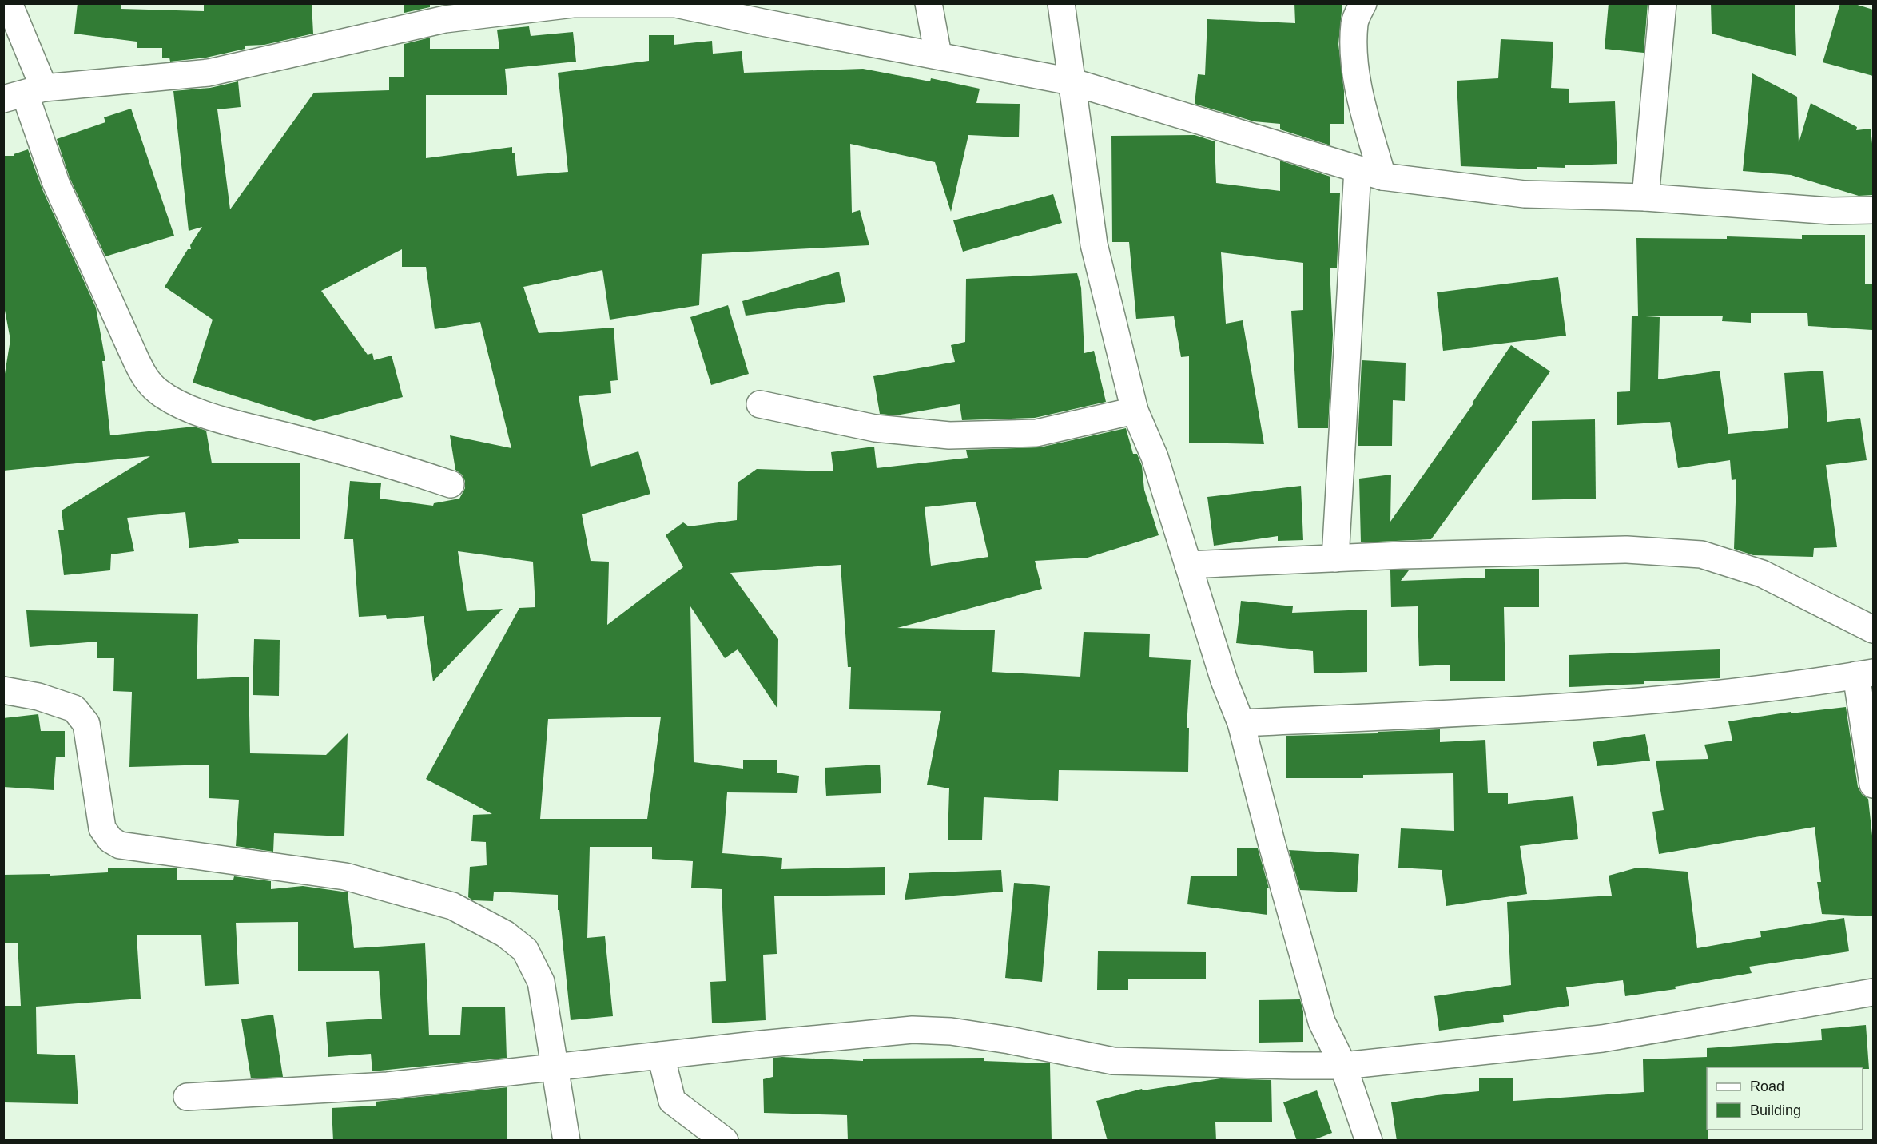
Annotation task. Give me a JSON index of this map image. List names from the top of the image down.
{
  "legend": ["Road", "Building"]
}
